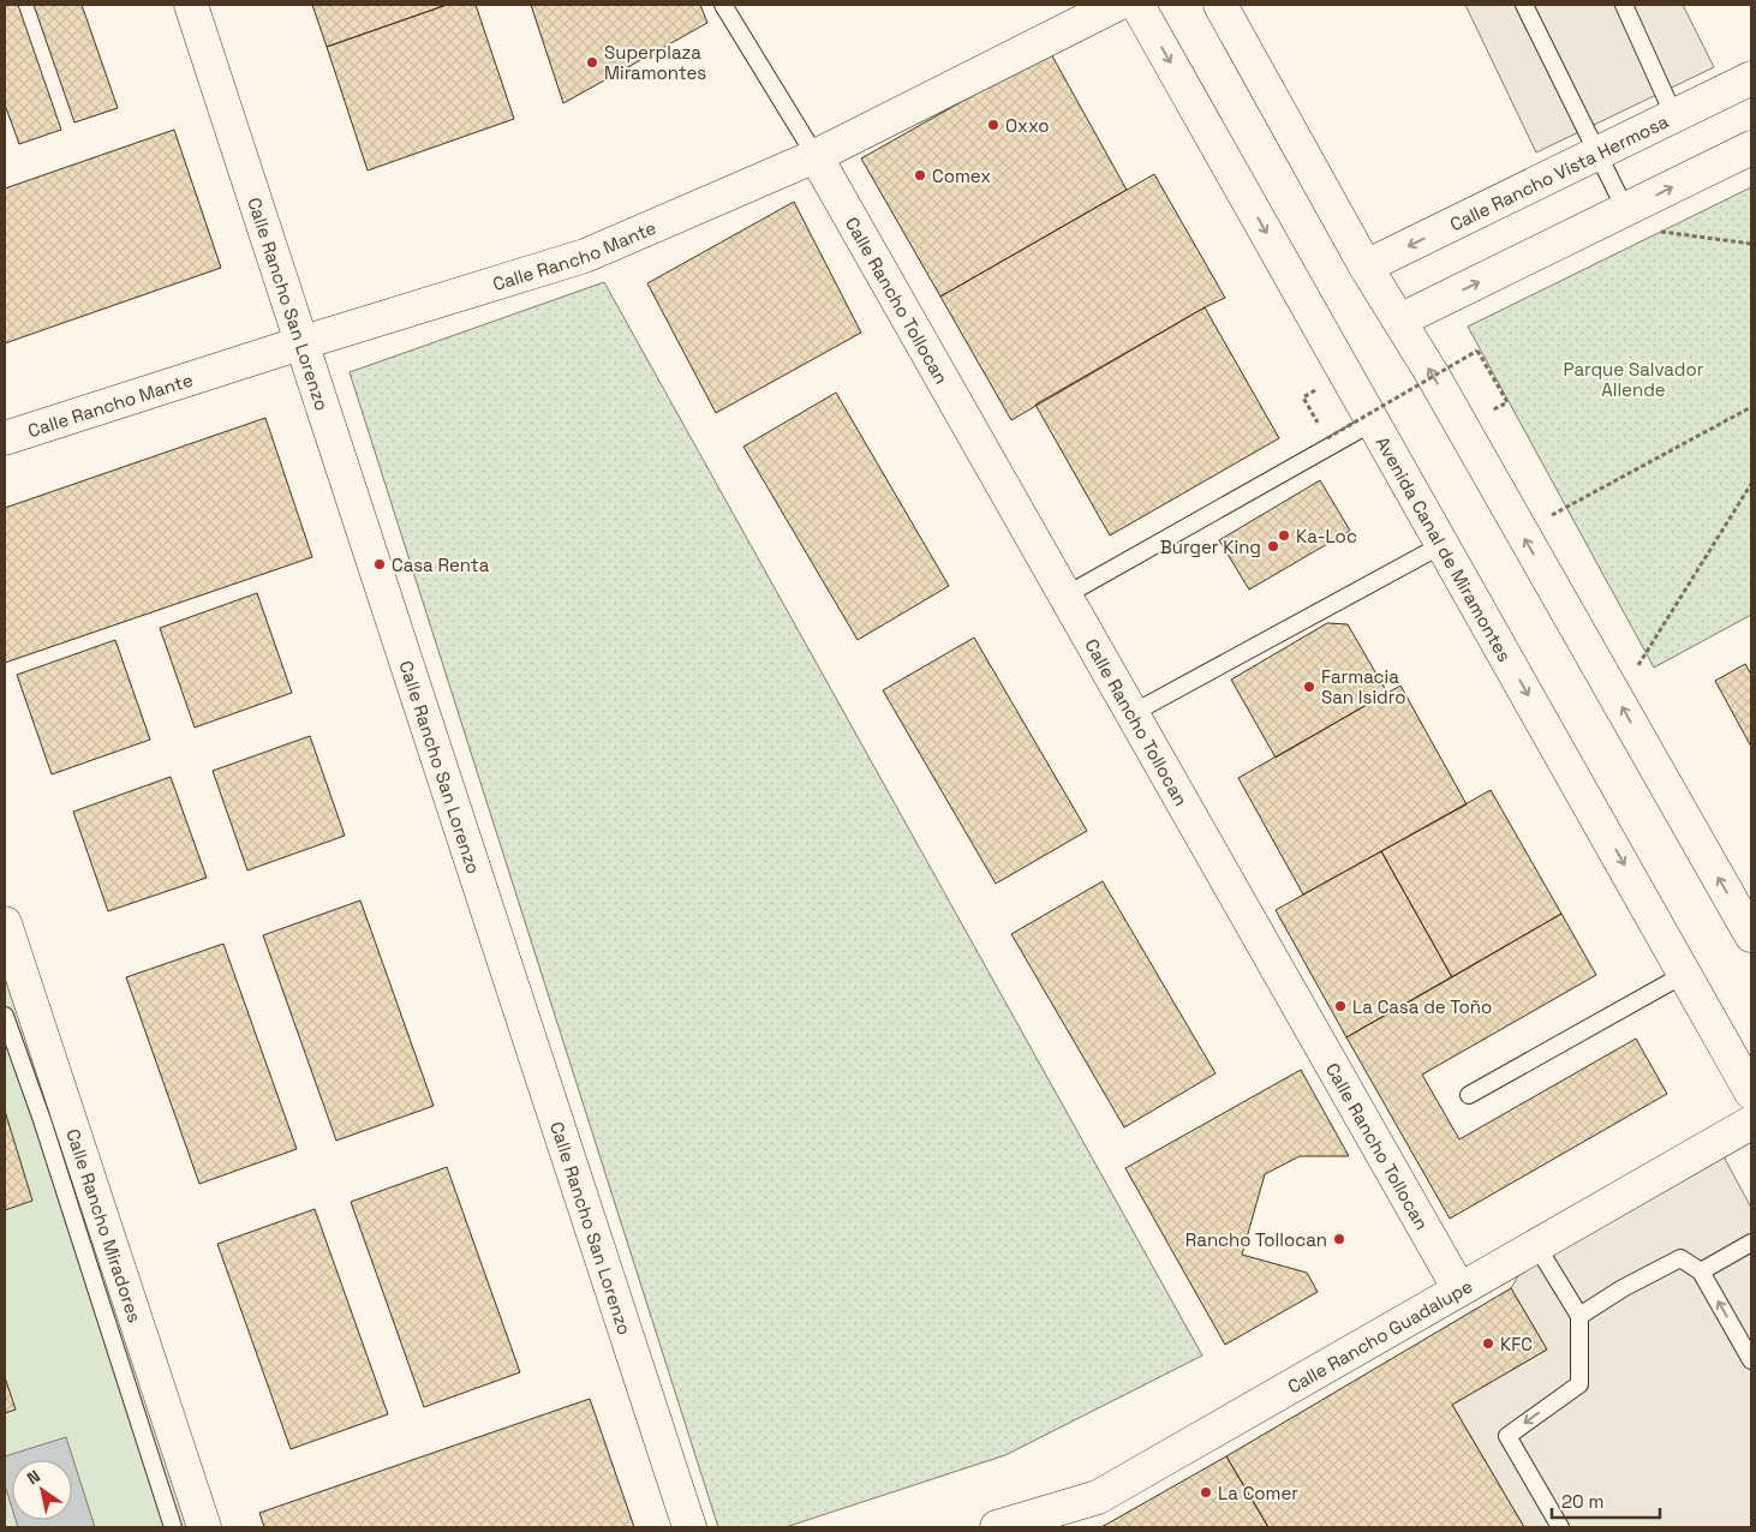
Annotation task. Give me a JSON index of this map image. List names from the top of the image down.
{
  "streets": {
    "street": [
      "Calle Rancho Vista Hermosa",
      "Calle Rancho Mante",
      "Calle Rancho Tollocan",
      "Calle Rancho San Lorenzo",
      "Avenida Canal de Miramontes",
      "Calle Rancho Miradores",
      "Calle Rancho Guadalupe"
    ]
  },
  "crossings": [
    ["Calle Rancho Mante", "Calle Rancho Tollocan"],
    ["Calle Rancho Mante", "Calle Rancho San Lorenzo"],
    ["Calle Rancho Tollocan", "Calle Rancho Guadalupe"]
  ],
  "parks": ["Parque Salvador Allende"],
  "places": [
    "Superplaza Miramontes",
    "Oxxo",
    "Comex",
    "Ka-Loc",
    "Burger King",
    "Casa Renta",
    "Farmacia San Isidro",
    "La Casa de Toño",
    "Rancho Tollocan",
    "KFC",
    "La Comer"
  ],
  "scale_bar": "20 m",
  "north": "top left"
}
